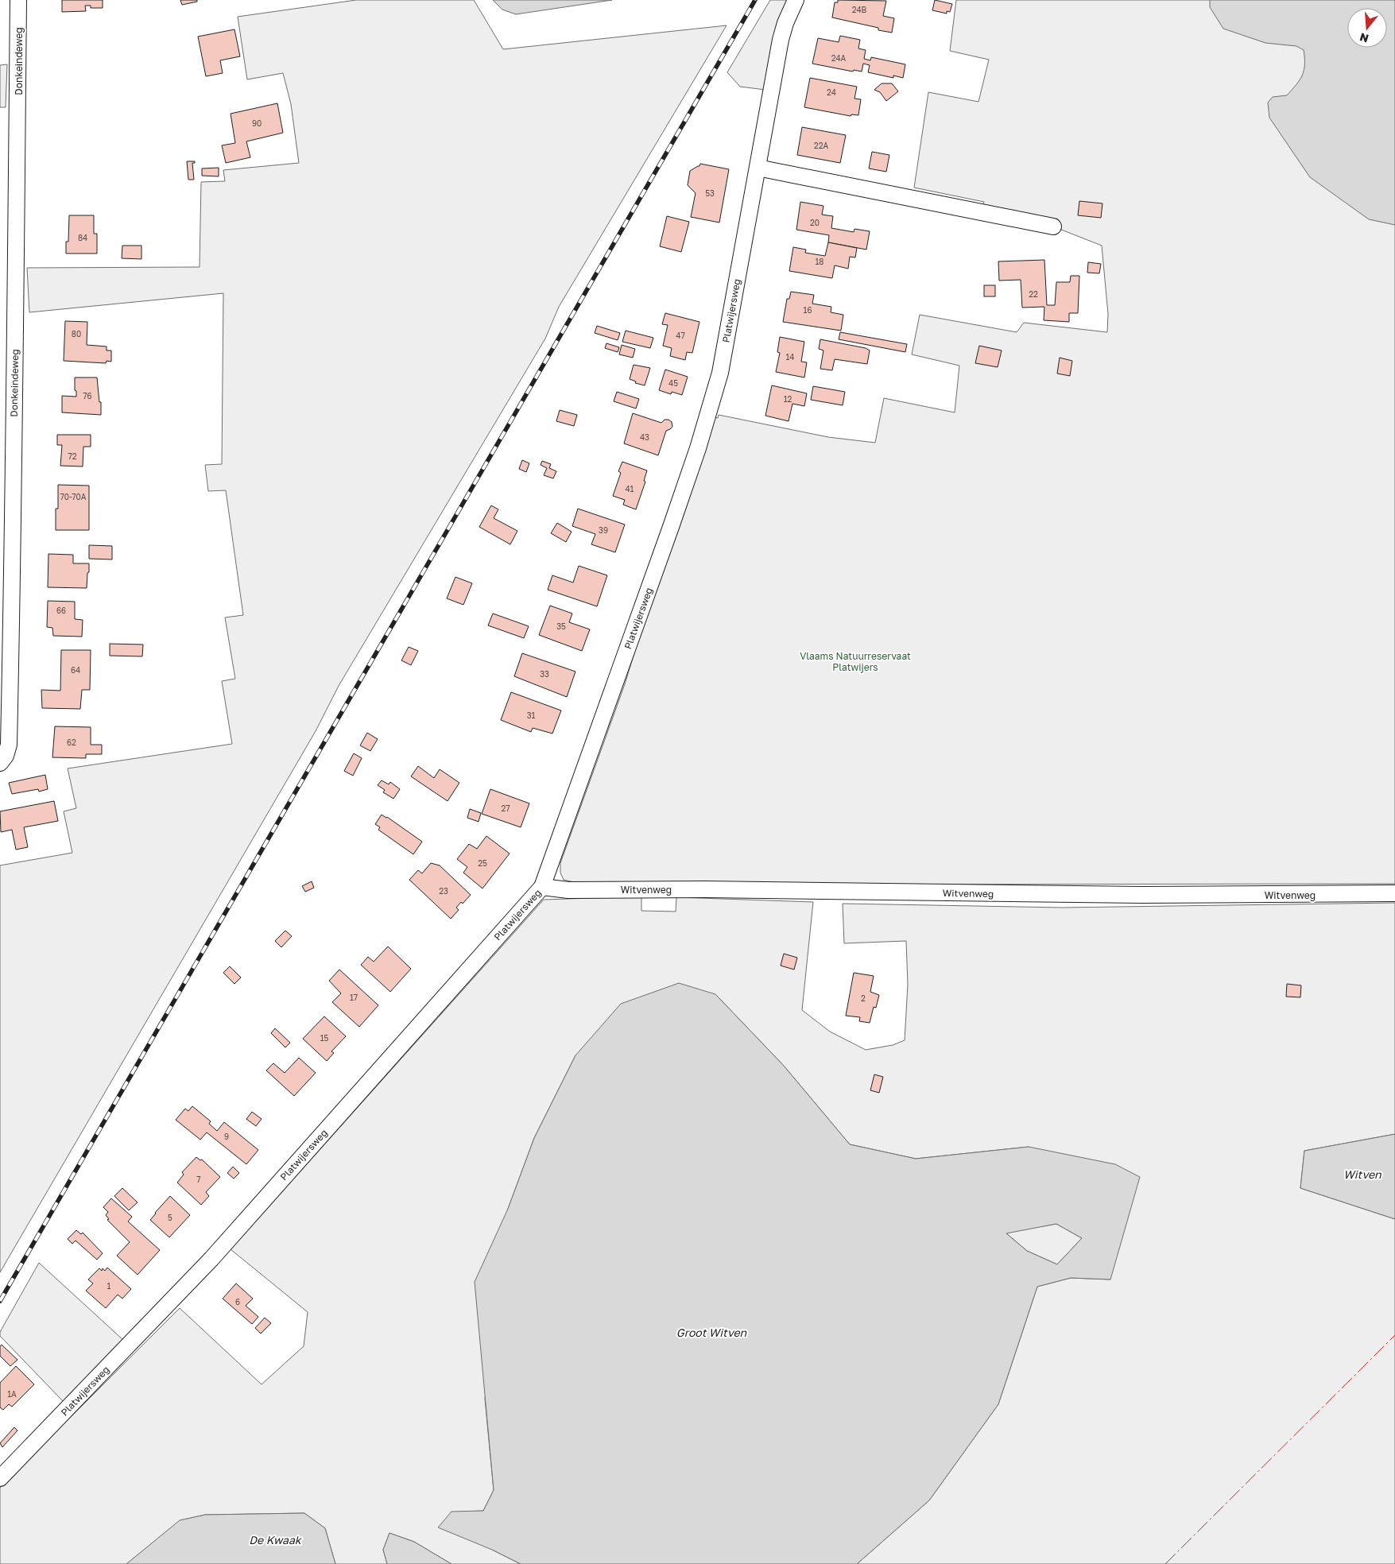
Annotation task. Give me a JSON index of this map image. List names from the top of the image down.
{
  "streets": {
    "street": ["Donkeindeweg", "Platwijersweg", "Witvenweg"]
  },
  "crossings": [
    ["Platwijersweg", "Witvenweg"]
  ],
  "water": ["Witven", "Groot Witven", "De Kwaak"],
  "parks": ["Vlaams Natuurreservaat Platwijers"],
  "house_numbers": [
    "24B",
    "24A",
    "24",
    "90",
    "22A",
    "53",
    "20",
    "84",
    "18",
    "22",
    "16",
    "80",
    "47",
    "14",
    "45",
    "76",
    "12",
    "43",
    "72",
    "41",
    "70-70A",
    "39",
    "66",
    "35",
    "64",
    "33",
    "31",
    "62",
    "27",
    "25",
    "23",
    "17",
    "2",
    "15",
    "9",
    "7",
    "5",
    "1",
    "6",
    "1A"
  ],
  "north": "bottom"
}
